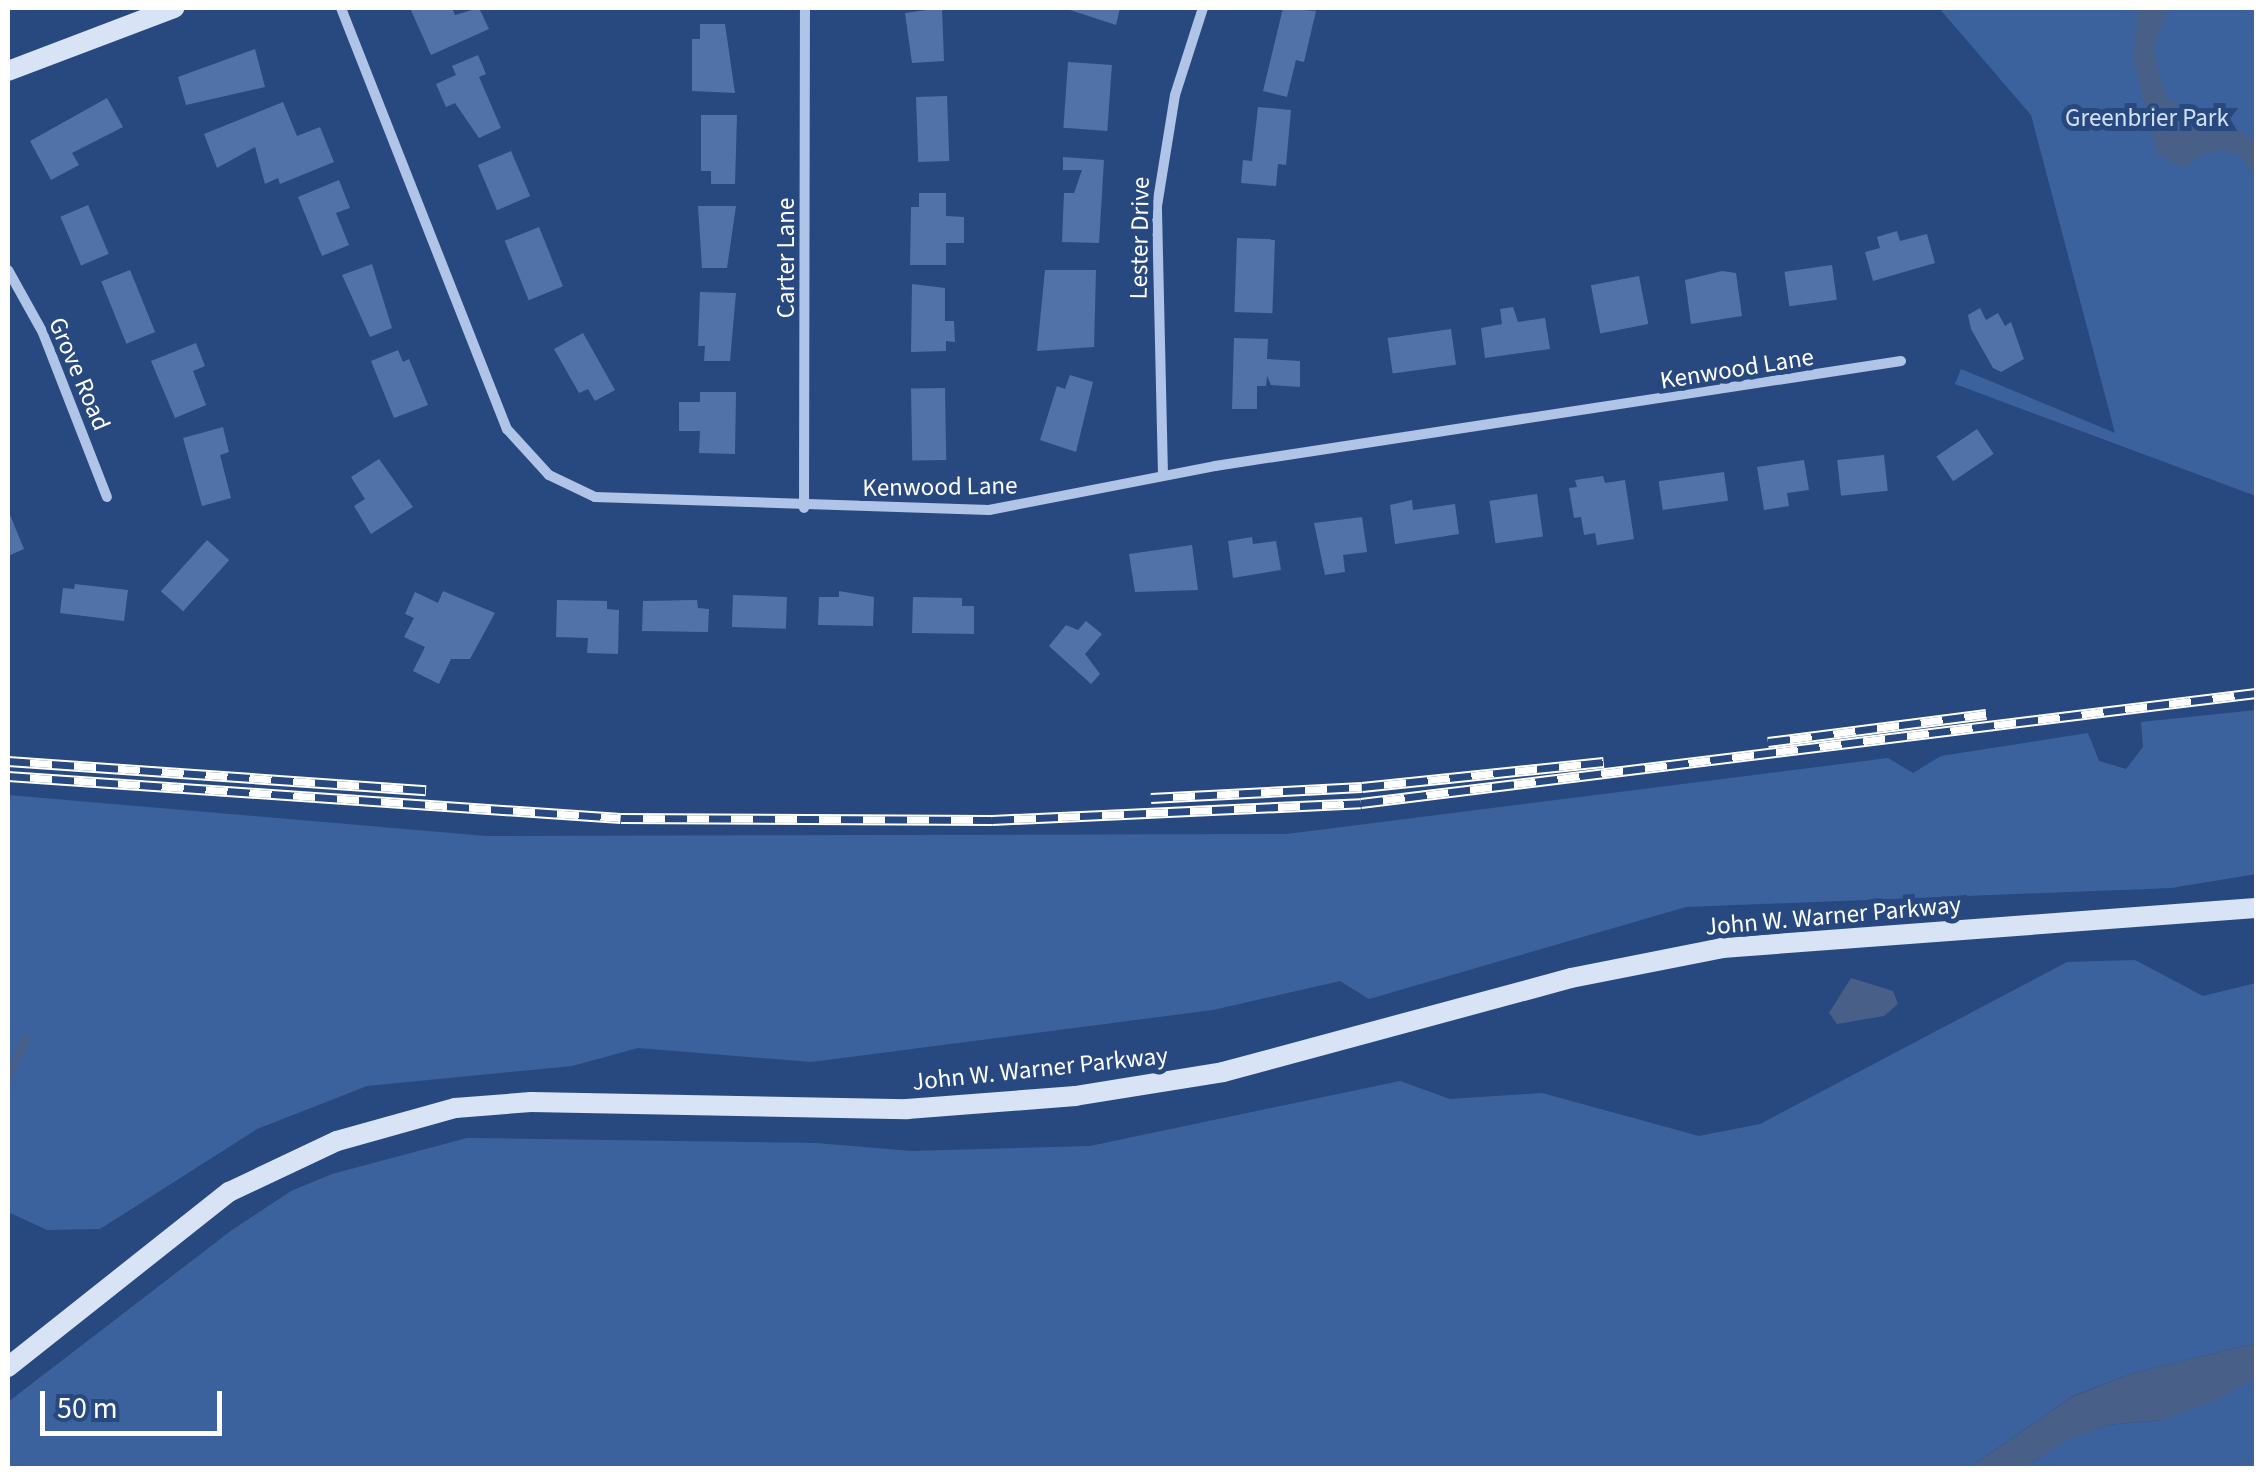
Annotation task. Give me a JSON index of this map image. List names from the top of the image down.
{
  "streets": {
    "main road": ["John W. Warner Parkway"],
    "street": [
      "Lester Drive",
      "Carter Lane",
      "Kenwood Lane",
      "Grove Road"
    ]
  },
  "crossings": [
    ["Lester Drive", "Kenwood Lane"],
    ["Carter Lane", "Kenwood Lane"]
  ],
  "parks": ["Greenbrier Park"],
  "scale_bar": "50 m"
}
